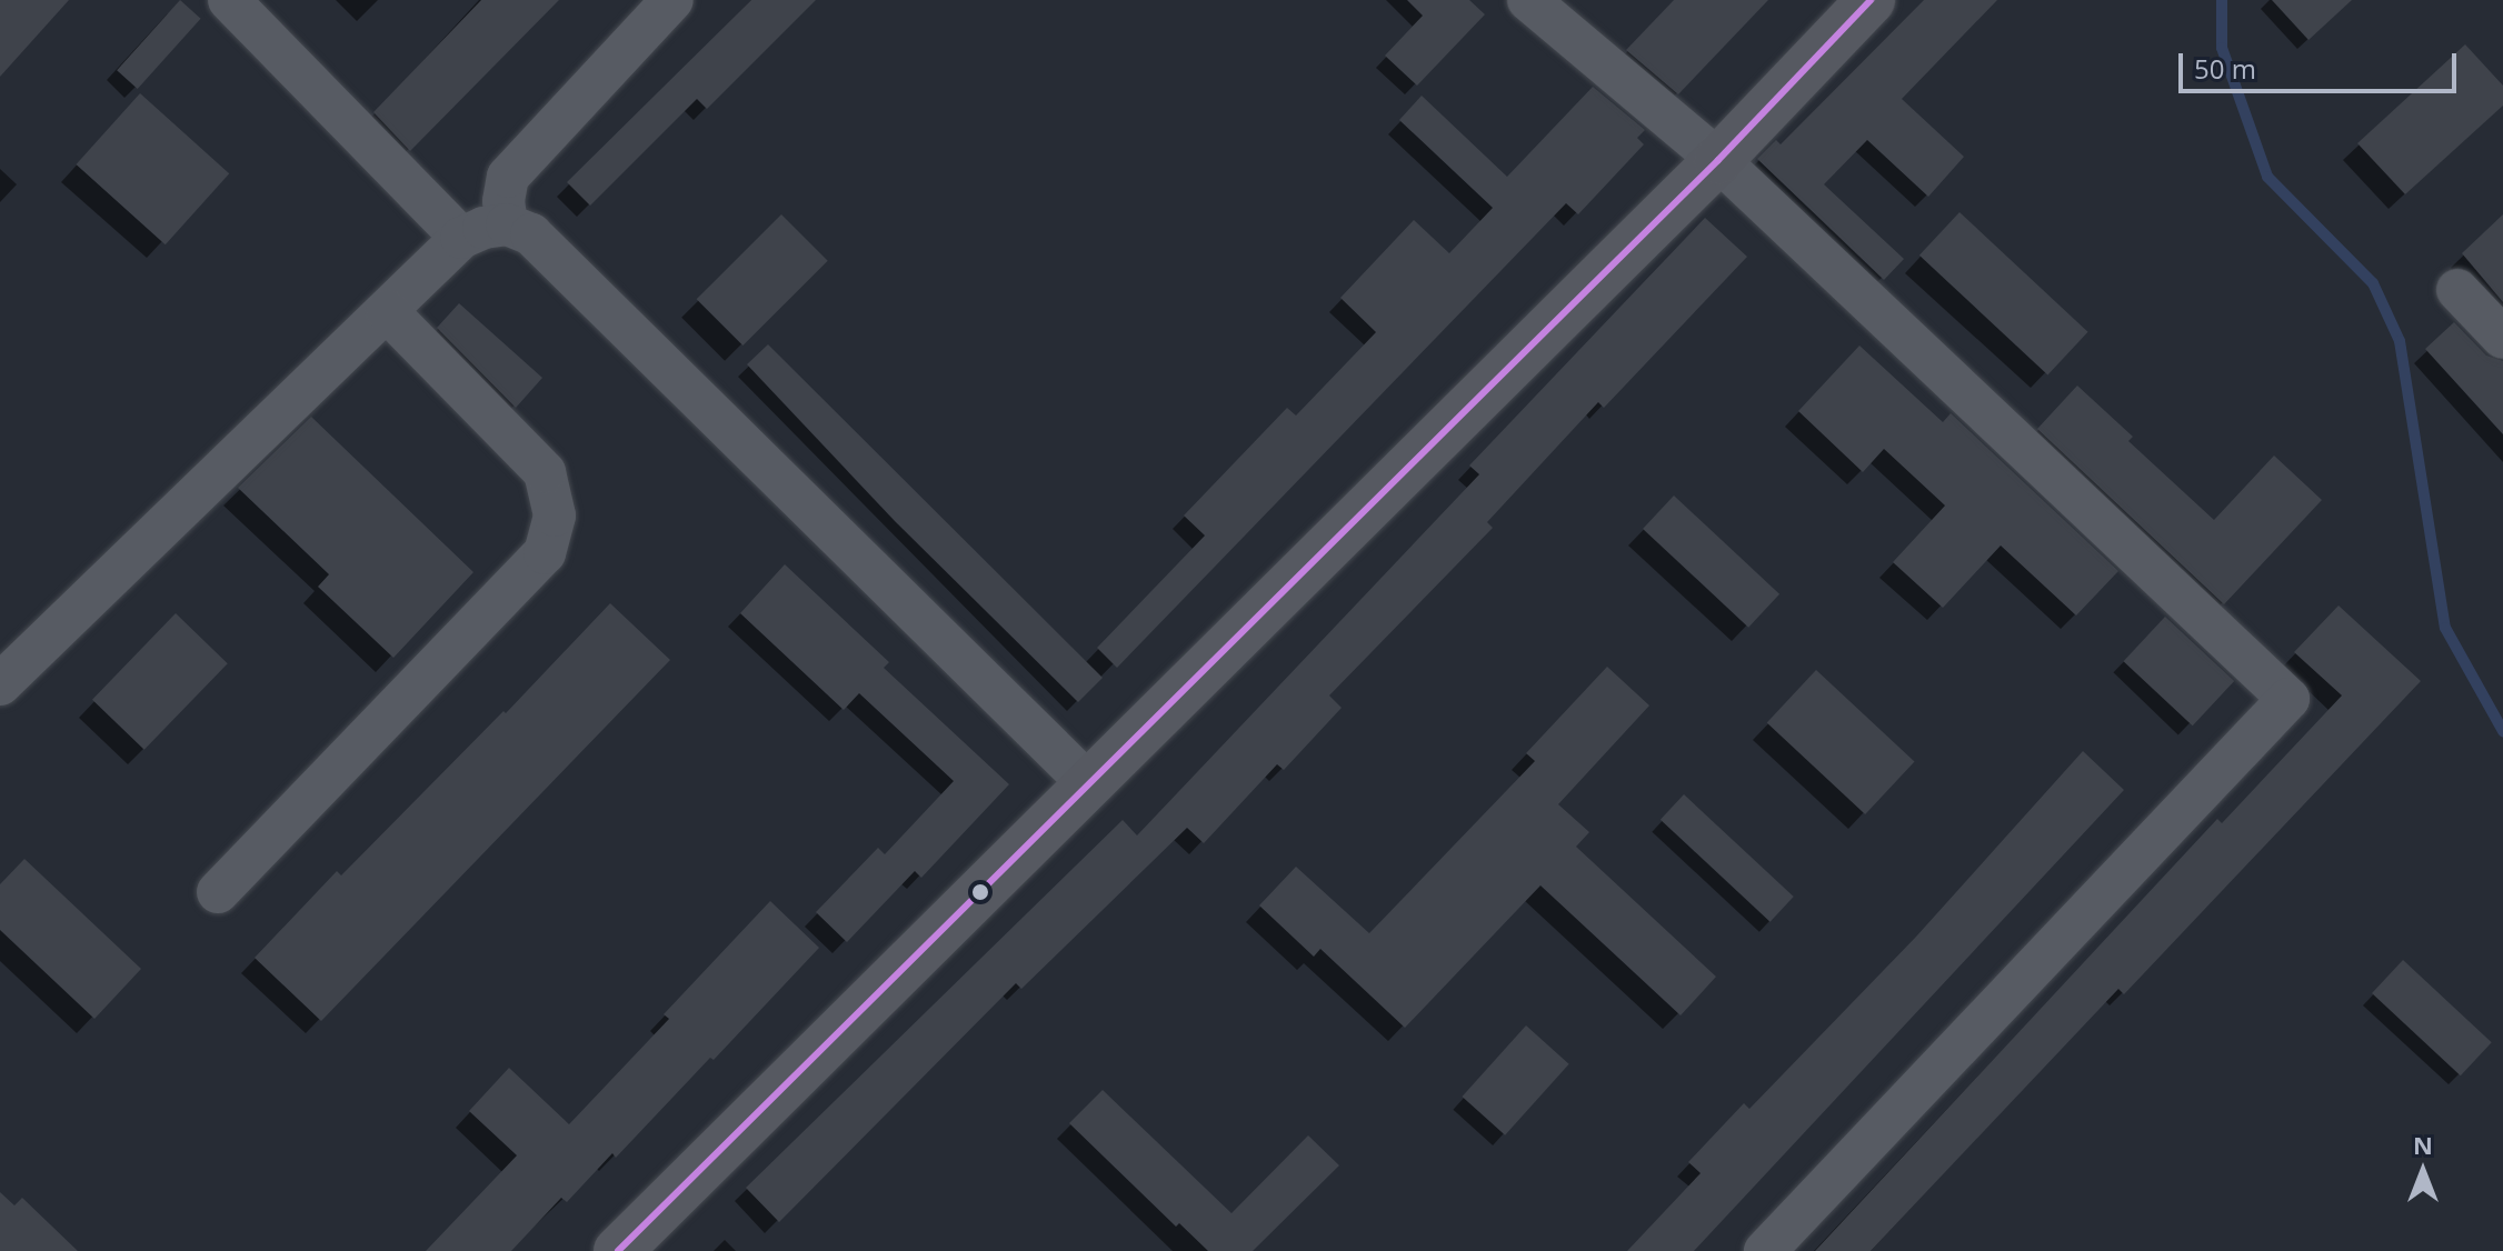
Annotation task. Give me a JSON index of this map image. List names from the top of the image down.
{
  "scale_bar": "50 m",
  "north": "top"
}
